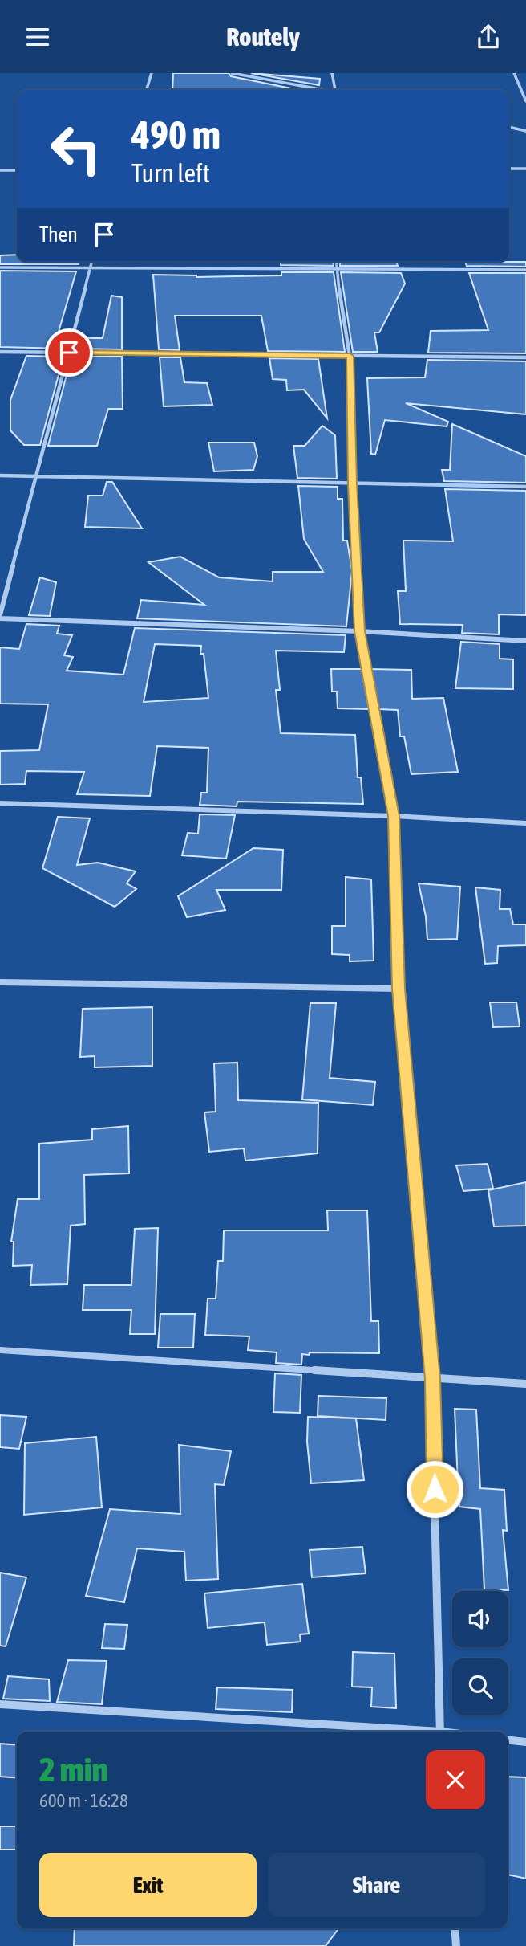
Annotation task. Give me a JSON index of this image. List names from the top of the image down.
{
  "page": {
    "header": "Routely",
    "turn": ["490 m", "Turn left"],
    "then": "Then",
    "heading": ["2 min", "600 m · 16:28"],
    "buttons": ["Exit", "Share"]
  }
}
